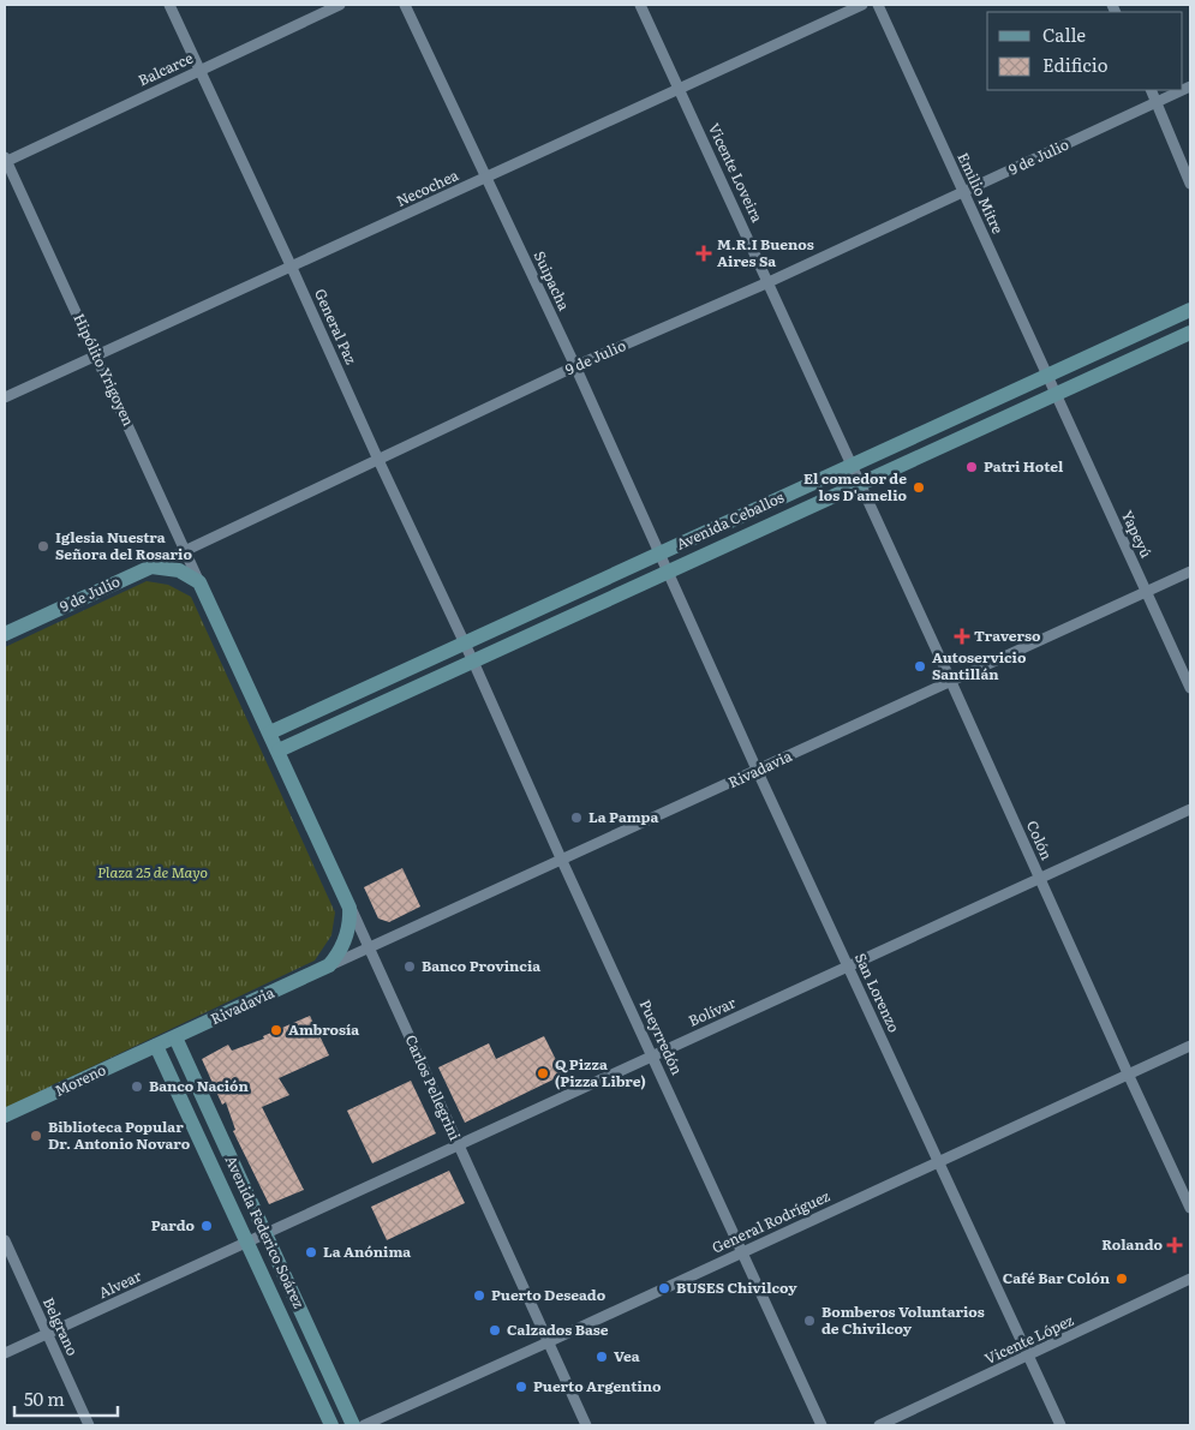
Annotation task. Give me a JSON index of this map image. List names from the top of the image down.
{
  "streets": {
    "main road": [
      "9 de Julio",
      "Hipólito Yrigoyen",
      "Avenida Ceballos",
      "Rivadavia",
      "Moreno",
      "Carlos Pellegrini",
      "Avenida Federico Soárez"
    ],
    "street": [
      "Balcarce",
      "Vicente Loveira",
      "Necochea",
      "Emilio Mitre",
      "Suipacha",
      "General Paz",
      "Yapeyú",
      "Colón",
      "San Lorenzo",
      "Bolívar",
      "Pueyrredón",
      "General Rodríguez",
      "Alvear",
      "Belgrano",
      "Vicente López"
    ]
  },
  "crossings": [
    ["Balcarce", "General Paz"],
    ["Balcarce", "Hipólito Yrigoyen"],
    ["9 de Julio", "Vicente Loveira"],
    ["9 de Julio", "Emilio Mitre"],
    ["9 de Julio", "Suipacha"],
    ["9 de Julio", "General Paz"],
    ["9 de Julio", "Hipólito Yrigoyen"],
    ["Vicente Loveira", "Necochea"],
    ["Vicente Loveira", "Avenida Ceballos"],
    ["Vicente Loveira", "Colón"],
    ["Necochea", "Suipacha"],
    ["Necochea", "General Paz"],
    ["Necochea", "Hipólito Yrigoyen"],
    ["Emilio Mitre", "Avenida Ceballos"],
    ["Emilio Mitre", "Yapeyú"],
    ["Suipacha", "Avenida Ceballos"],
    ["Suipacha", "San Lorenzo"],
    ["General Paz", "Avenida Ceballos"],
    ["General Paz", "Pueyrredón"],
    ["Hipólito Yrigoyen", "Avenida Ceballos"],
    ["Hipólito Yrigoyen", "Carlos Pellegrini"],
    ["Avenida Ceballos", "Yapeyú"],
    ["Avenida Ceballos", "Colón"],
    ["Avenida Ceballos", "San Lorenzo"],
    ["Avenida Ceballos", "Pueyrredón"],
    ["Avenida Ceballos", "Carlos Pellegrini"],
    ["Yapeyú", "Rivadavia"],
    ["Rivadavia", "Colón"],
    ["Rivadavia", "San Lorenzo"],
    ["Rivadavia", "Pueyrredón"],
    ["Rivadavia", "Moreno"],
    ["Rivadavia", "Carlos Pellegrini"],
    ["Rivadavia", "Avenida Federico Soárez"],
    ["Colón", "Bolívar"],
    ["Colón", "General Rodríguez"],
    ["San Lorenzo", "Bolívar"],
    ["San Lorenzo", "General Rodríguez"],
    ["San Lorenzo", "Vicente López"],
    ["Bolívar", "Pueyrredón"],
    ["Bolívar", "Carlos Pellegrini"],
    ["Bolívar", "Avenida Federico Soárez"],
    ["Bolívar", "Alvear"],
    ["Pueyrredón", "General Rodríguez"],
    ["Moreno", "Avenida Federico Soárez"],
    ["Carlos Pellegrini", "General Rodríguez"],
    ["Avenida Federico Soárez", "Alvear"],
    ["Alvear", "Belgrano"]
  ],
  "parks": ["Plaza 25 de Mayo"],
  "places": {
    "health": ["M.R.I Buenos Aires Sa", "Traverso", "Rolando"],
    "other": [
      "Patri Hotel",
      "El comedor de los D'amelio",
      "Iglesia Nuestra Señora del Rosario",
      "Autoservicio Santillán",
      "La Pampa",
      "Banco Provincia",
      "Ambrosía",
      "Q Pizza (Pizza Libre)",
      "Banco Nación",
      "Biblioteca Popular Dr. Antonio Novaro",
      "Pardo",
      "La Anónima",
      "Café Bar Colón",
      "BUSES Chivilcoy",
      "Puerto Deseado",
      "Bomberos Voluntarios de Chivilcoy",
      "Calzados Base",
      "Vea",
      "Puerto Argentino"
    ]
  },
  "legend": ["Calle", "Edificio"],
  "scale_bar": "50 m"
}
